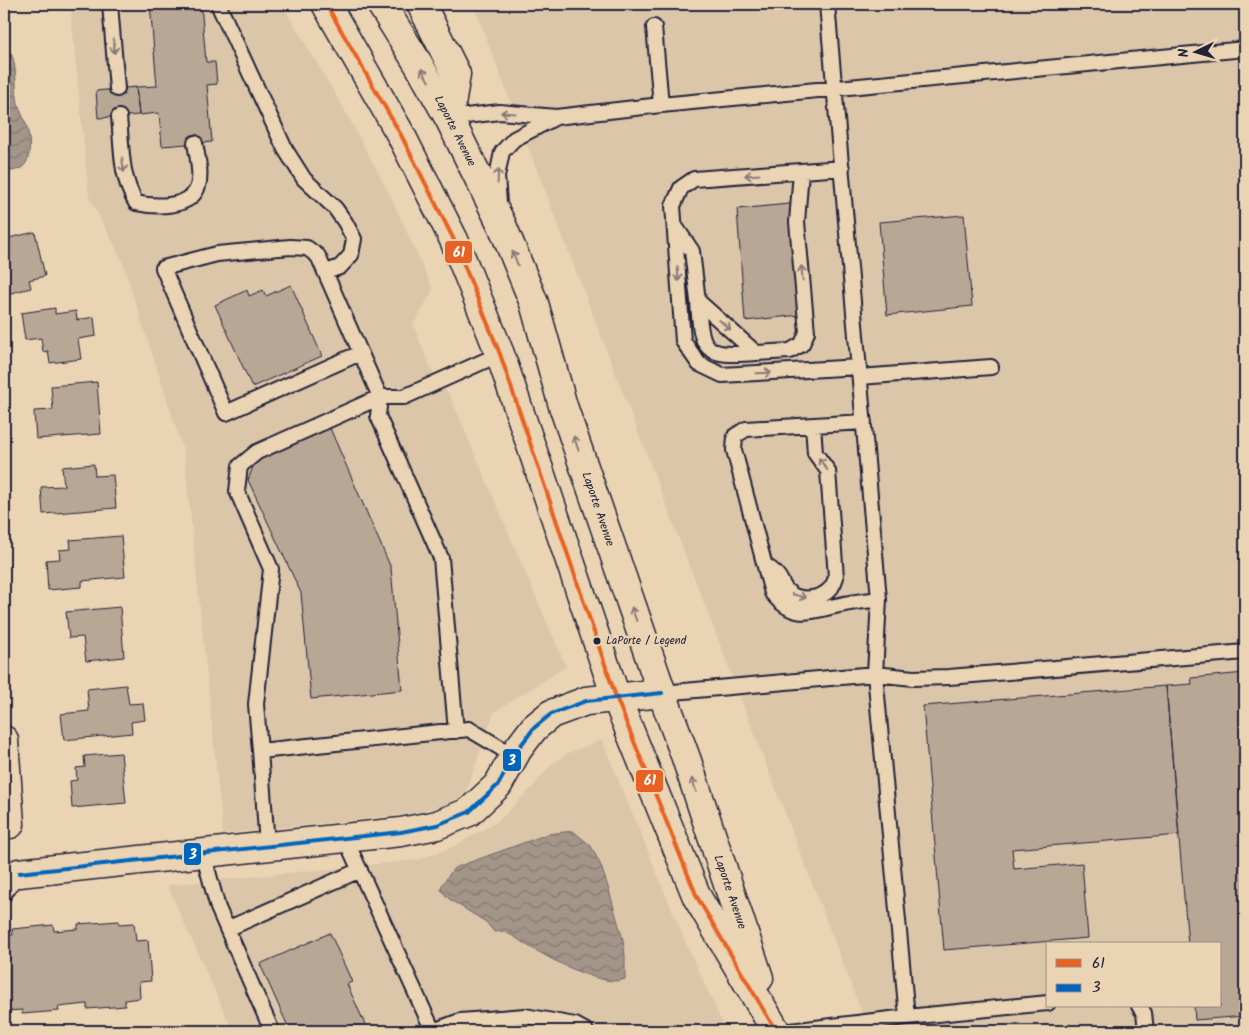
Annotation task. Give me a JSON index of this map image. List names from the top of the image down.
{
  "streets": {
    "main road": ["Laporte Avenue"]
  },
  "places": ["LaPorte / Legend"],
  "lines": ["transit line 61", "transit line 3"],
  "legend": ["61", "3"],
  "north": "left"
}
